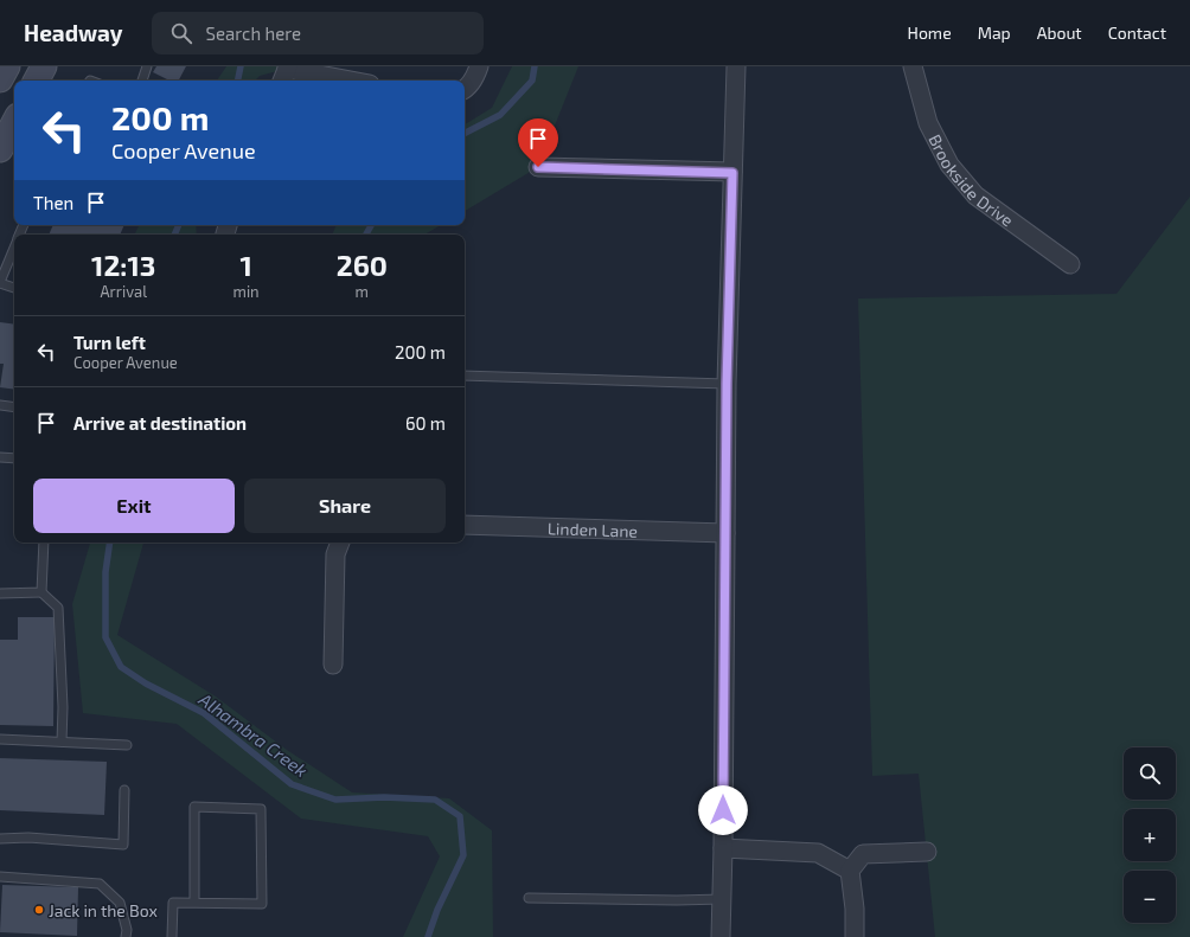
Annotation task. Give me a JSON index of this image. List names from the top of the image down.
{
  "streets": {
    "street": ["Brookside Drive", "Linden Lane"]
  },
  "water": ["Alhambra Creek"],
  "places": ["Jack in the Box"],
  "page": {
    "header": "Headway",
    "search": "Search here",
    "nav": [
      "Home",
      "Map",
      "About",
      "Contact"
    ],
    "turn": ["200 m", "Cooper Avenue"],
    "then": "Then",
    "eta": [
      "12:13",
      "Arrival",
      "1",
      "min",
      "260",
      "m"
    ],
    "list": [
      {
        "name": "Turn left",
        "note": "Cooper Avenue",
        "value": "200 m"
      },
      {
        "name": "Arrive at destination",
        "value": "60 m"
      }
    ],
    "buttons": ["Exit", "Share"],
    "map_buttons": ["+", "−"]
  }
}
